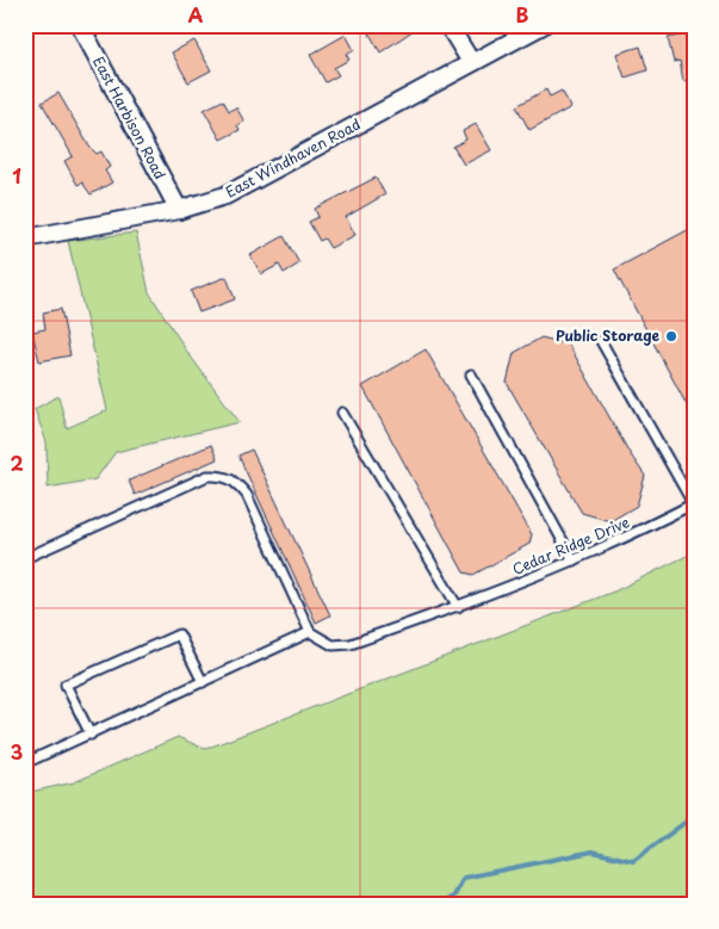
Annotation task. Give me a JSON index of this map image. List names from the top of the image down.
{
  "streets": {
    "street": ["East Harbison Road", "East Windhaven Road"],
    "lane": ["Cedar Ridge Drive"]
  },
  "crossings": [
    ["East Harbison Road", "East Windhaven Road"]
  ],
  "places": ["Public Storage"],
  "grid": {
    "columns": ["A", "B"],
    "rows": ["1", "2", "3"]
  }
}
